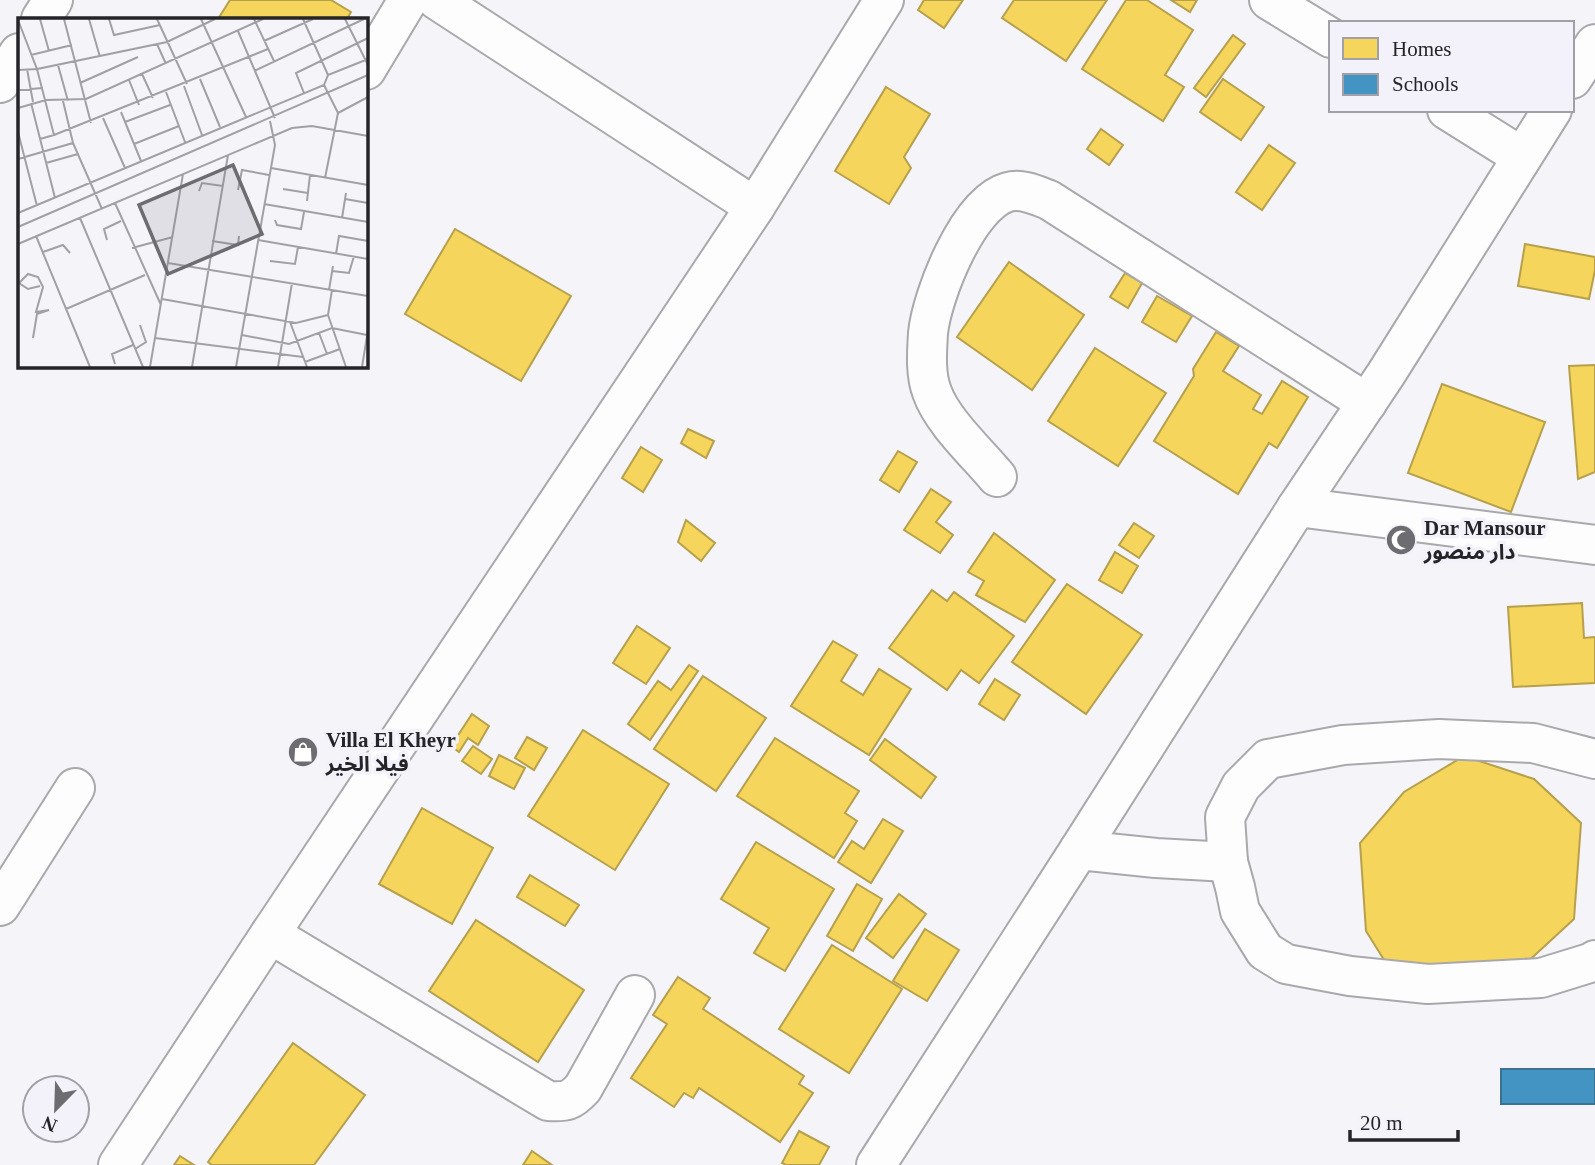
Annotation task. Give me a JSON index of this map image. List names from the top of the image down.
{
  "places": {
    "mosque": ["Dar Mansour دار منصور"],
    "shop": ["Villa El Kheyr فيلا الخير"]
  },
  "legend": ["Homes", "Schools"],
  "scale_bar": "20 m",
  "north": "bottom left"
}
